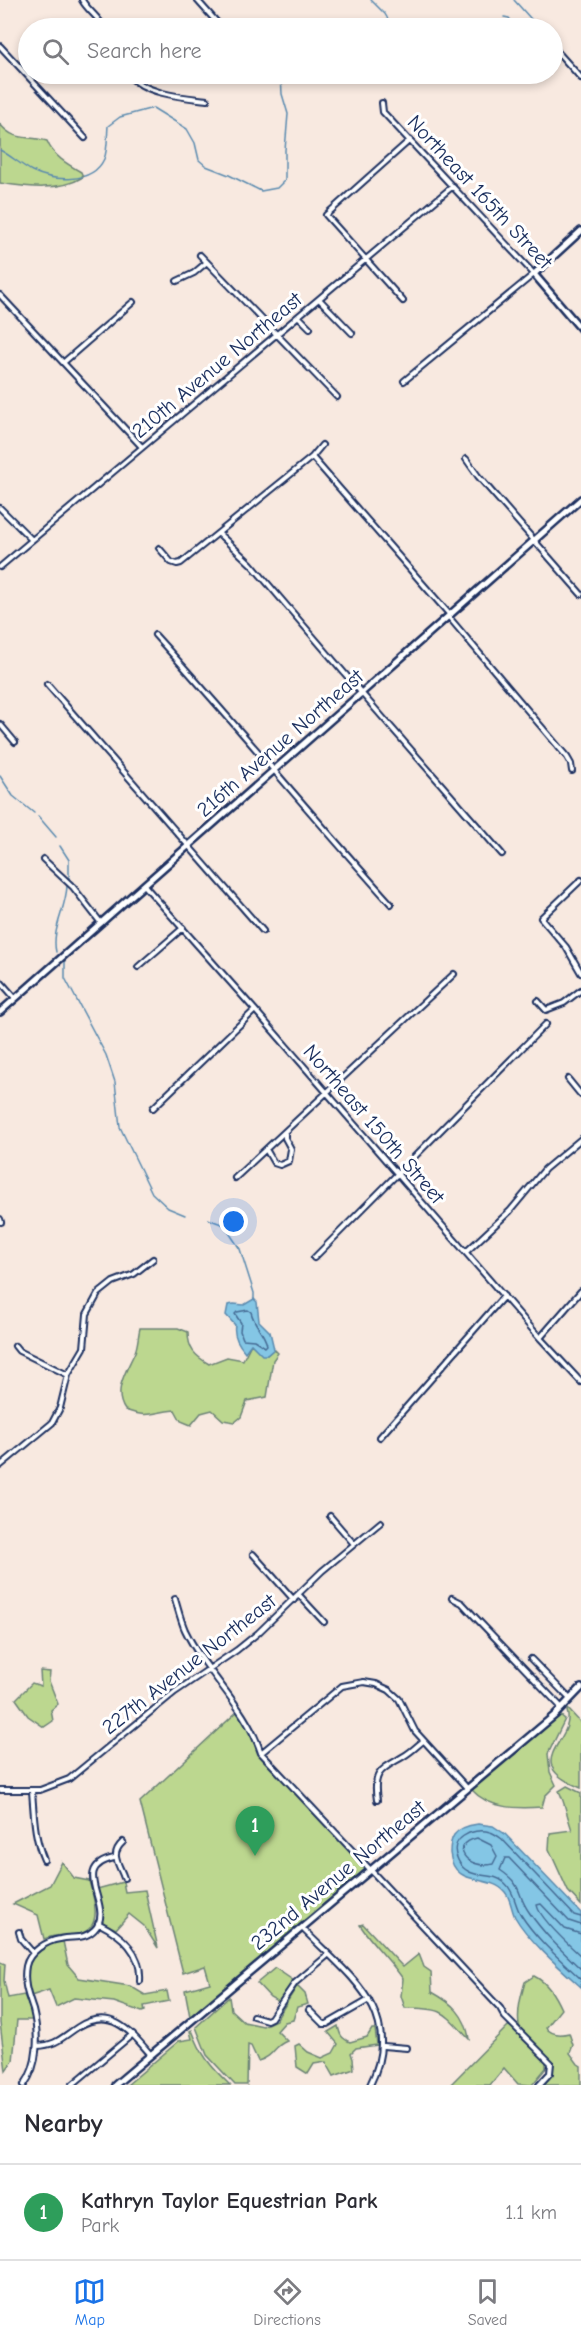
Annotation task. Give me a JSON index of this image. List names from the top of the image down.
{
  "streets": {
    "street": [
      "Northeast 165th Street",
      "210th Avenue Northeast",
      "216th Avenue Northeast",
      "Northeast 150th Street",
      "227th Avenue Northeast",
      "232nd Avenue Northeast"
    ]
  },
  "crossings": [
    ["Northeast 165th Street", "210th Avenue Northeast"],
    ["216th Avenue Northeast", "Northeast 150th Street"]
  ],
  "page": {
    "search": "Search here",
    "pins": "1",
    "heading": "Nearby",
    "list": [
      {
        "mark": "1",
        "name": "Kathryn Taylor Equestrian Park",
        "note": "Park",
        "value": "1.1 km"
      }
    ],
    "nav": ["Map", "Directions", "Saved"]
  }
}
